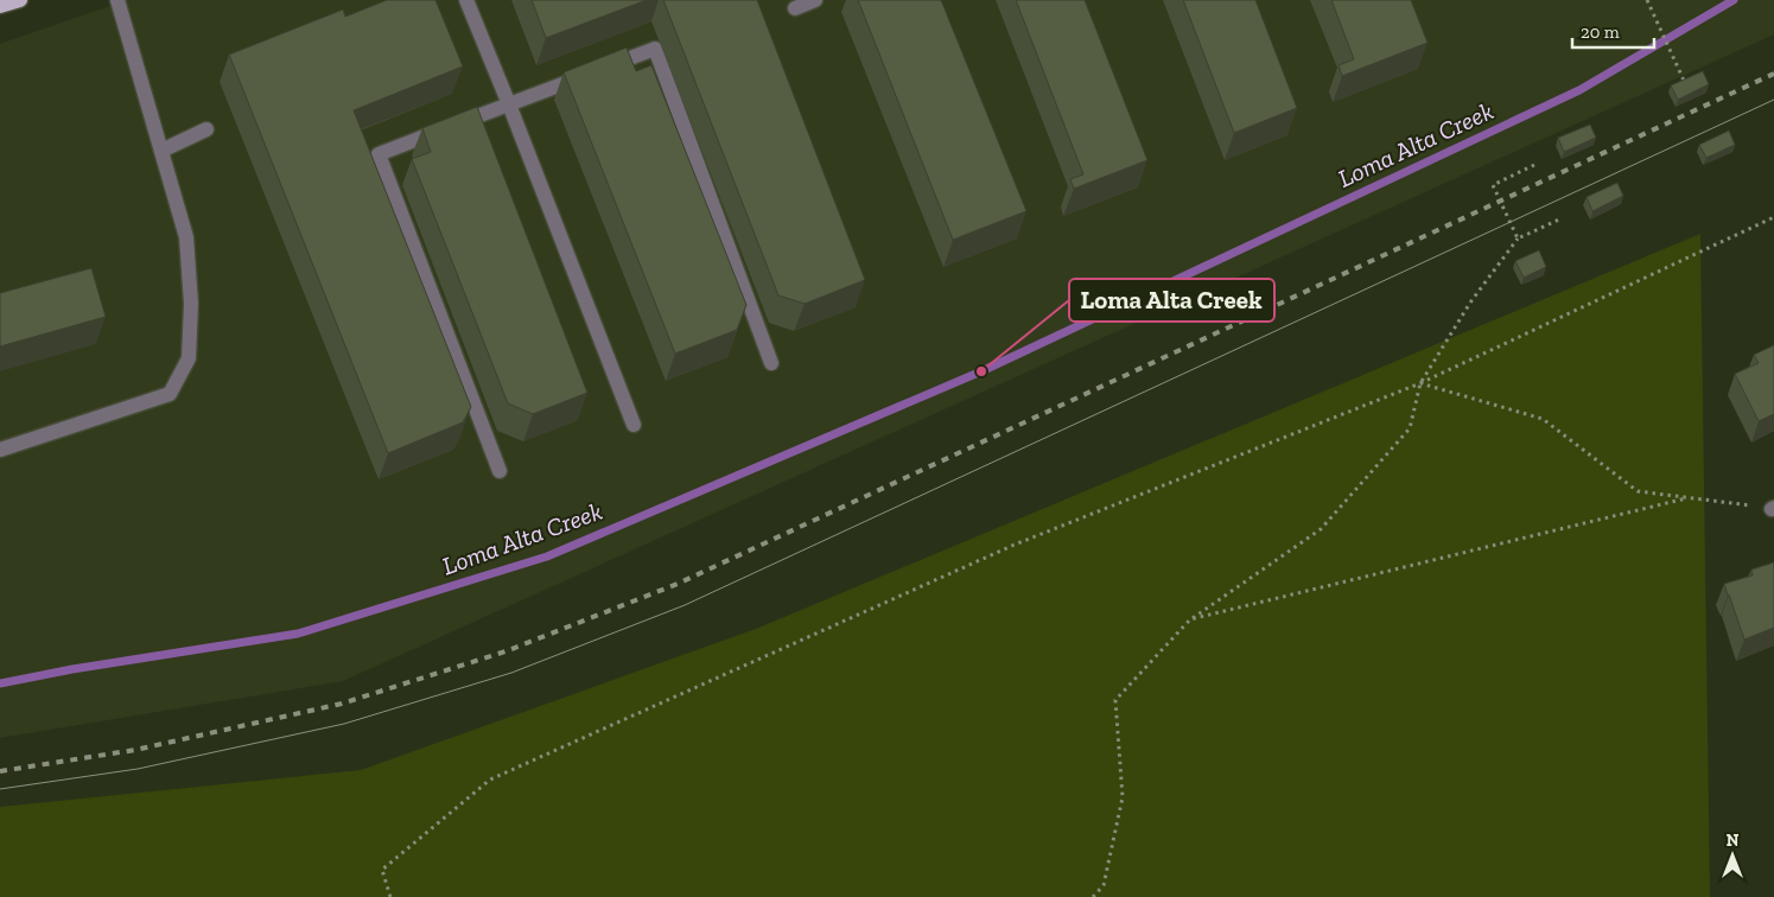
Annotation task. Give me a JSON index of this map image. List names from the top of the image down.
{
  "water": ["Loma Alta Creek"],
  "places": ["Loma Alta Creek"],
  "scale_bar": "20 m",
  "north": "top"
}
